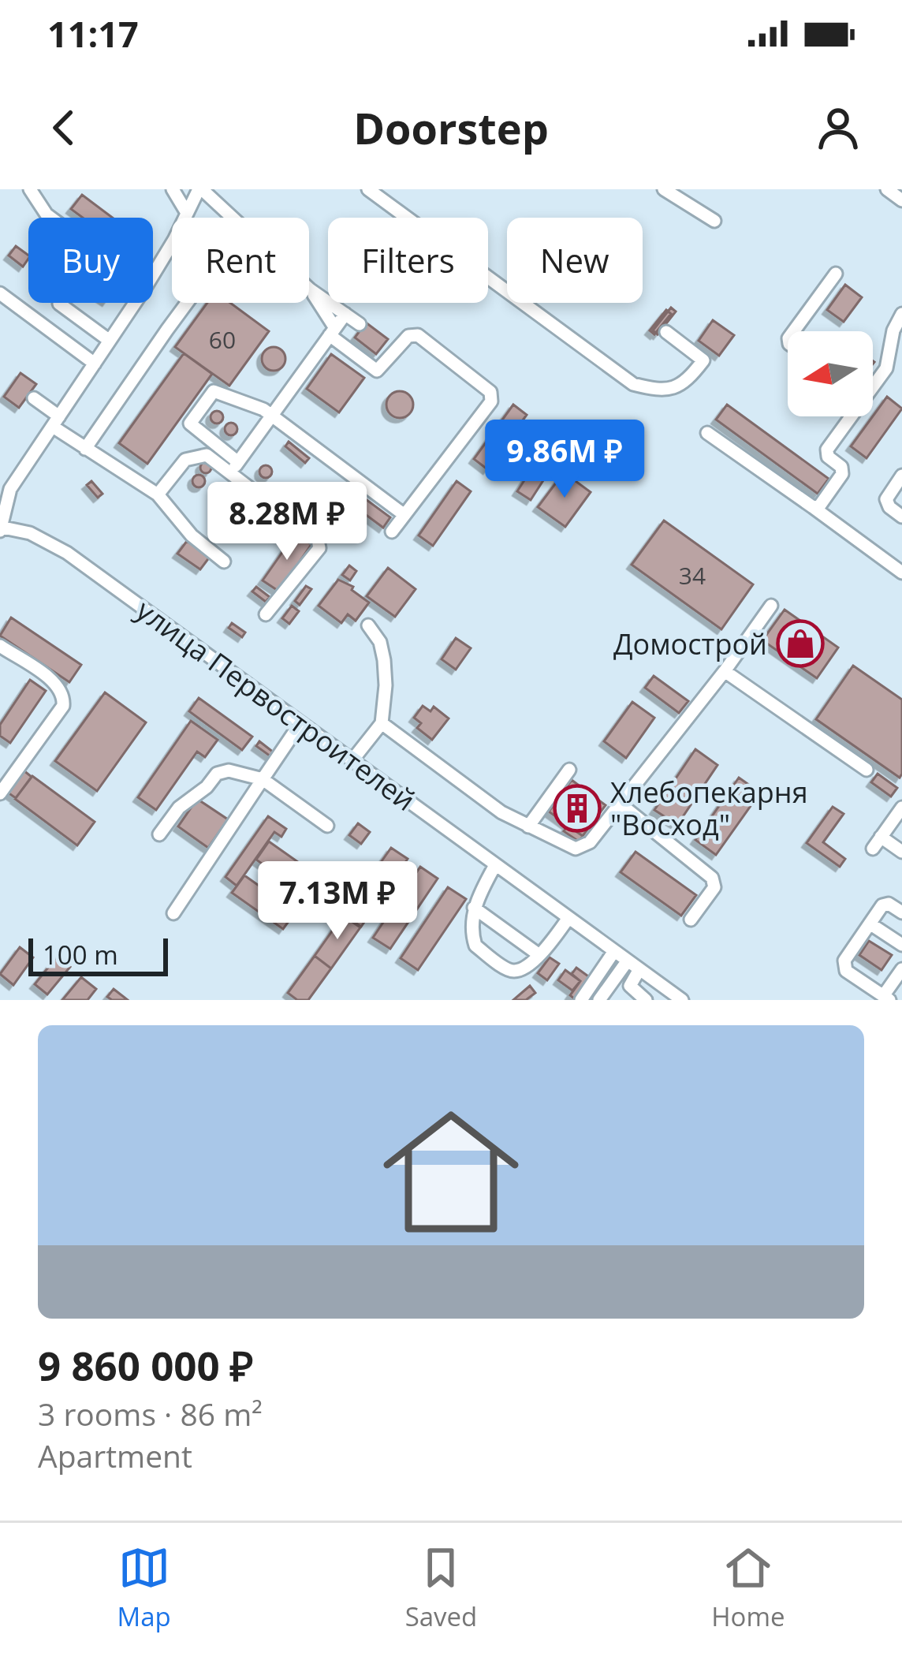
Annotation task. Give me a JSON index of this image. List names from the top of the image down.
{
  "streets": {
    "street": ["улица Первостроителей"]
  },
  "places": {
    "shop": ["Домострой"],
    "building": ["Хлебопекарня \"Восход\""]
  },
  "house_numbers": ["60", "34"],
  "scale_bar": "100 m",
  "north": "left",
  "page": {
    "status": "11:17",
    "header": "Doorstep",
    "chip": [
      "Buy",
      "Rent",
      "Filters",
      "New"
    ],
    "price": ["9.86M ₽", "8.28M ₽", "7.13M ₽"],
    "scale": "100 m",
    "list": [
      {
        "name": "9 860 000 ₽",
        "note": "3 rooms · 86 m² · Apartment"
      }
    ],
    "tabs": ["Map", "Saved", "Home"]
  }
}
